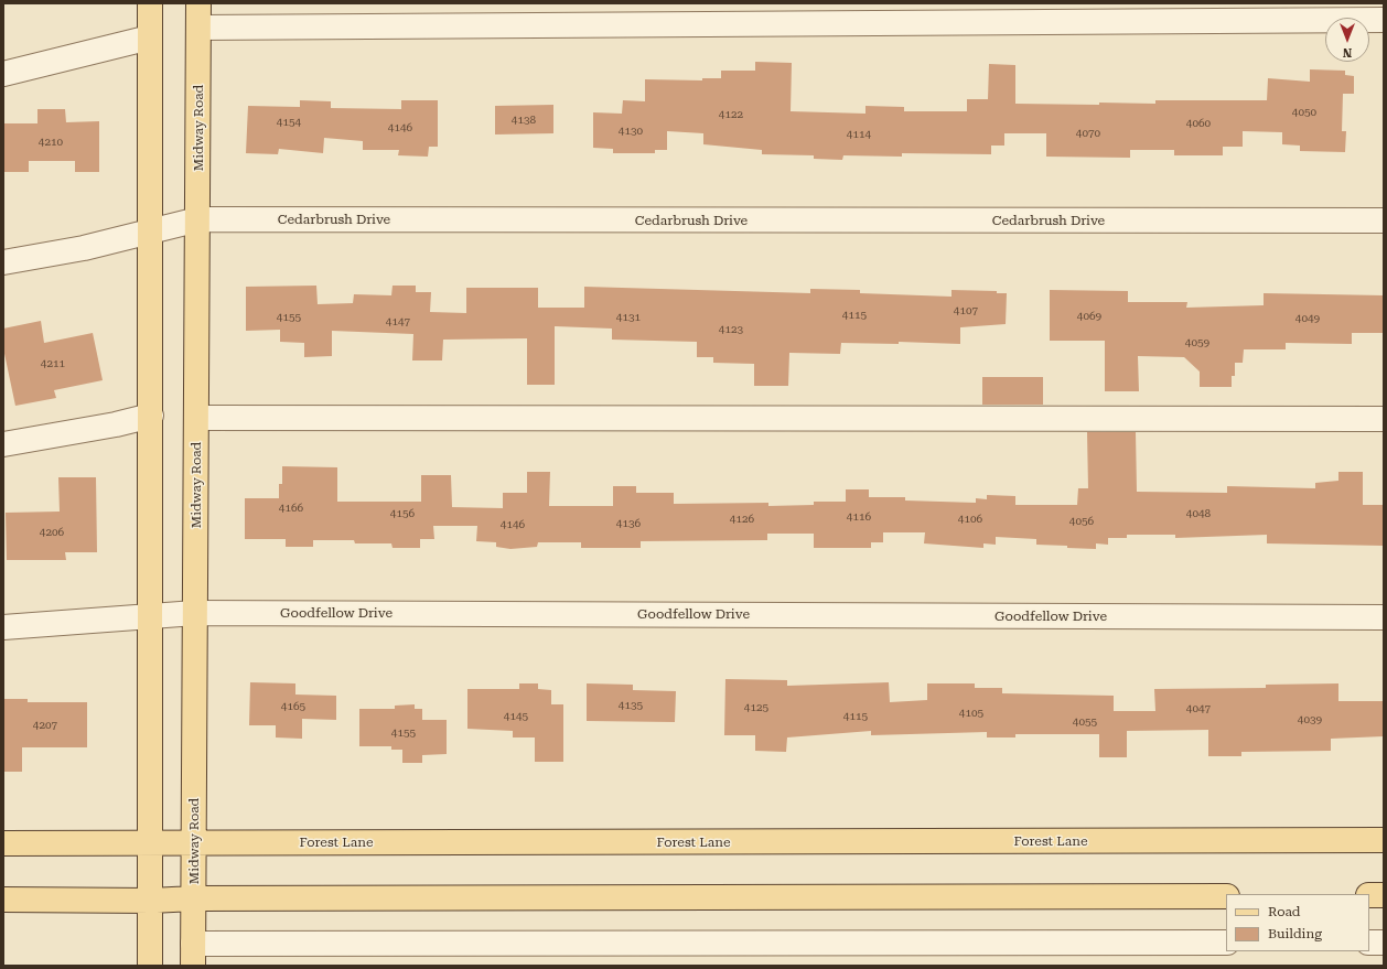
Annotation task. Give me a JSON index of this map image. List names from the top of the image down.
{
  "streets": {
    "main road": ["Midway Road", "Forest Lane"],
    "street": ["Cedarbrush Drive", "Goodfellow Drive"]
  },
  "crossings": [
    ["Midway Road", "Cedarbrush Drive"],
    ["Midway Road", "Goodfellow Drive"],
    ["Midway Road", "Forest Lane"]
  ],
  "house_numbers": [
    "4050",
    "4122",
    "4138",
    "4154",
    "4060",
    "4146",
    "4130",
    "4070",
    "4114",
    "4210",
    "4107",
    "4115",
    "4069",
    "4155",
    "4131",
    "4049",
    "4147",
    "4123",
    "4059",
    "4211",
    "4166",
    "4156",
    "4048",
    "4116",
    "4126",
    "4106",
    "4056",
    "4136",
    "4146",
    "4206",
    "4135",
    "4165",
    "4125",
    "4047",
    "4105",
    "4145",
    "4115",
    "4039",
    "4055",
    "4207",
    "4155"
  ],
  "legend": ["Road", "Building"],
  "north": "bottom"
}
